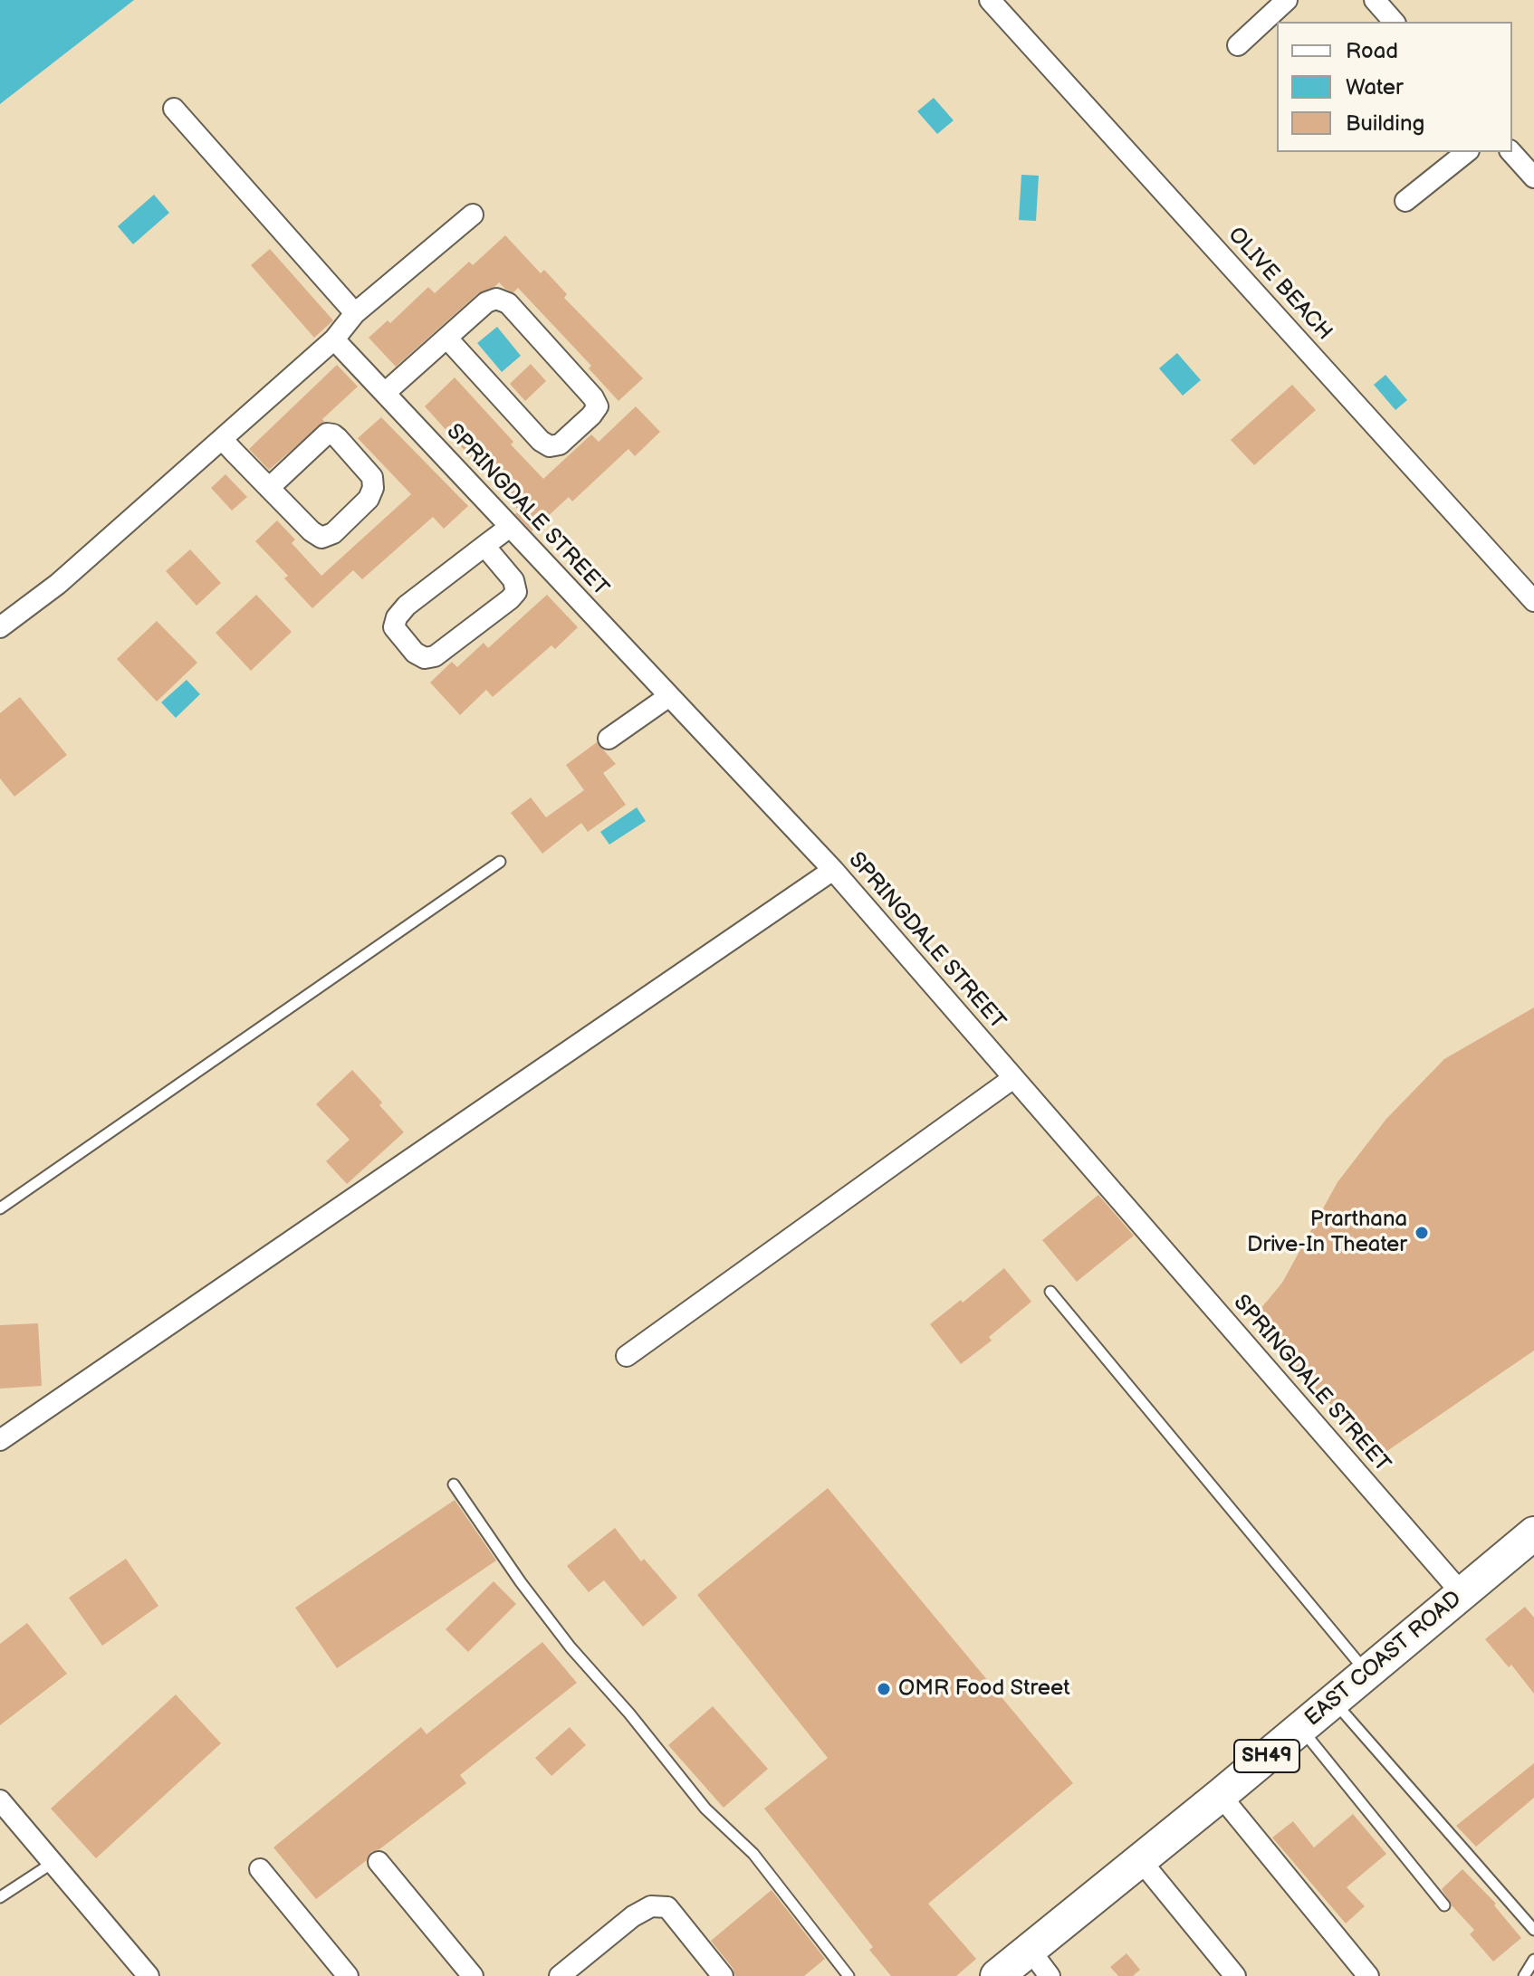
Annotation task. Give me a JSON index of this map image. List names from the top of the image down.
{
  "streets": {
    "main road": ["EAST COAST ROAD", "SH49"],
    "street": ["OLIVE BEACH", "SPRINGDALE STREET"]
  },
  "crossings": [
    ["SPRINGDALE STREET", "EAST COAST ROAD"]
  ],
  "places": ["Prarthana Drive-In Theater", "OMR Food Street"],
  "legend": ["Road", "Water", "Building"]
}
